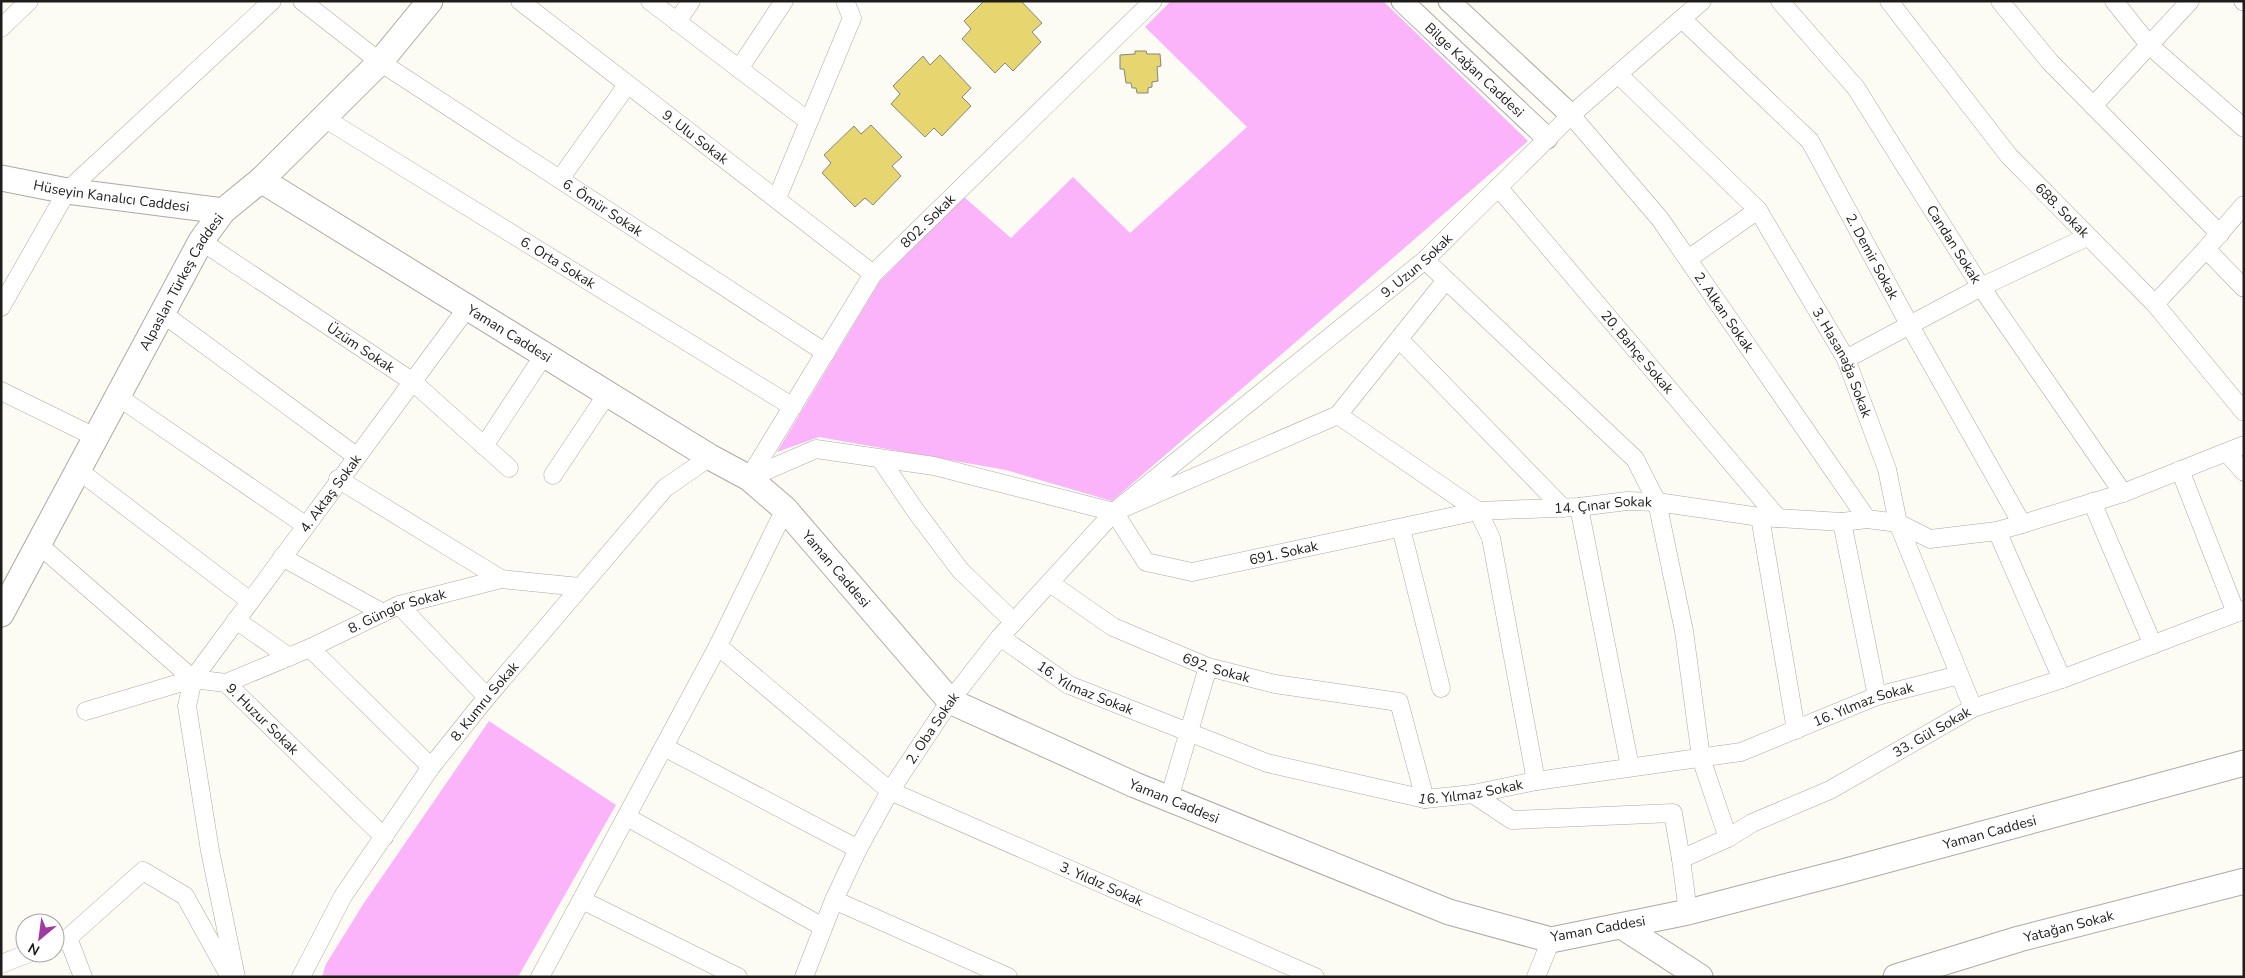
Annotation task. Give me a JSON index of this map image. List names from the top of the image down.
{
  "streets": {
    "main road": [
      "Hüseyin Kanalıcı Caddesi",
      "Alpaslan Türkeş Caddesi",
      "Yaman Caddesi",
      "Yatağan Sokak"
    ],
    "street": [
      "Bilge Kağan Caddesi",
      "9. Ulu Sokak",
      "6. Ömür Sokak",
      "688. Sokak",
      "802. Sokak",
      "Candan Sokak",
      "2. Demir Sokak",
      "6. Orta Sokak",
      "9. Uzun Sokak",
      "2. Alkan Sokak",
      "Üzüm Sokak",
      "20. Bahçe Sokak",
      "3. Hasanağa Sokak",
      "4. Aktaş Sokak",
      "14. Çınar Sokak",
      "691. Sokak",
      "8. Güngör Sokak",
      "692. Sokak",
      "16. Yılmaz Sokak",
      "8. Kumru Sokak",
      "9. Huzur Sokak",
      "2. Oba Sokak",
      "33. Gül Sokak",
      "3. Yıldız Sokak"
    ]
  },
  "crossings": [
    ["Bilge Kağan Caddesi", "9. Uzun Sokak"],
    ["9. Ulu Sokak", "802. Sokak"],
    ["Hüseyin Kanalıcı Caddesi", "Alpaslan Türkeş Caddesi"],
    ["6. Ömür Sokak", "802. Sokak"],
    ["6. Ömür Sokak", "Alpaslan Türkeş Caddesi"],
    ["802. Sokak", "6. Orta Sokak"],
    ["802. Sokak", "Yaman Caddesi"],
    ["Candan Sokak", "14. Çınar Sokak"],
    ["2. Demir Sokak", "9. Uzun Sokak"],
    ["2. Demir Sokak", "14. Çınar Sokak"],
    ["6. Orta Sokak", "Alpaslan Türkeş Caddesi"],
    ["9. Uzun Sokak", "2. Alkan Sokak"],
    ["9. Uzun Sokak", "20. Bahçe Sokak"],
    ["9. Uzun Sokak", "3. Hasanağa Sokak"],
    ["9. Uzun Sokak", "691. Sokak"],
    ["9. Uzun Sokak", "2. Oba Sokak"],
    ["Alpaslan Türkeş Caddesi", "Yaman Caddesi"],
    ["Alpaslan Türkeş Caddesi", "Üzüm Sokak"],
    ["2. Alkan Sokak", "14. Çınar Sokak"],
    ["Yaman Caddesi", "4. Aktaş Sokak"],
    ["Yaman Caddesi", "8. Kumru Sokak"],
    ["Yaman Caddesi", "2. Oba Sokak"],
    ["Üzüm Sokak", "4. Aktaş Sokak"],
    ["20. Bahçe Sokak", "14. Çınar Sokak"],
    ["3. Hasanağa Sokak", "14. Çınar Sokak"],
    ["3. Hasanağa Sokak", "16. Yılmaz Sokak"],
    ["3. Hasanağa Sokak", "33. Gül Sokak"],
    ["4. Aktaş Sokak", "9. Huzur Sokak"],
    ["14. Çınar Sokak", "691. Sokak"],
    ["691. Sokak", "2. Oba Sokak"],
    ["8. Güngör Sokak", "8. Kumru Sokak"],
    ["8. Güngör Sokak", "9. Huzur Sokak"],
    ["692. Sokak", "16. Yılmaz Sokak"],
    ["692. Sokak", "2. Oba Sokak"],
    ["16. Yılmaz Sokak", "2. Oba Sokak"],
    ["8. Kumru Sokak", "9. Huzur Sokak"],
    ["2. Oba Sokak", "3. Yıldız Sokak"]
  ],
  "north": "bottom left"
}
